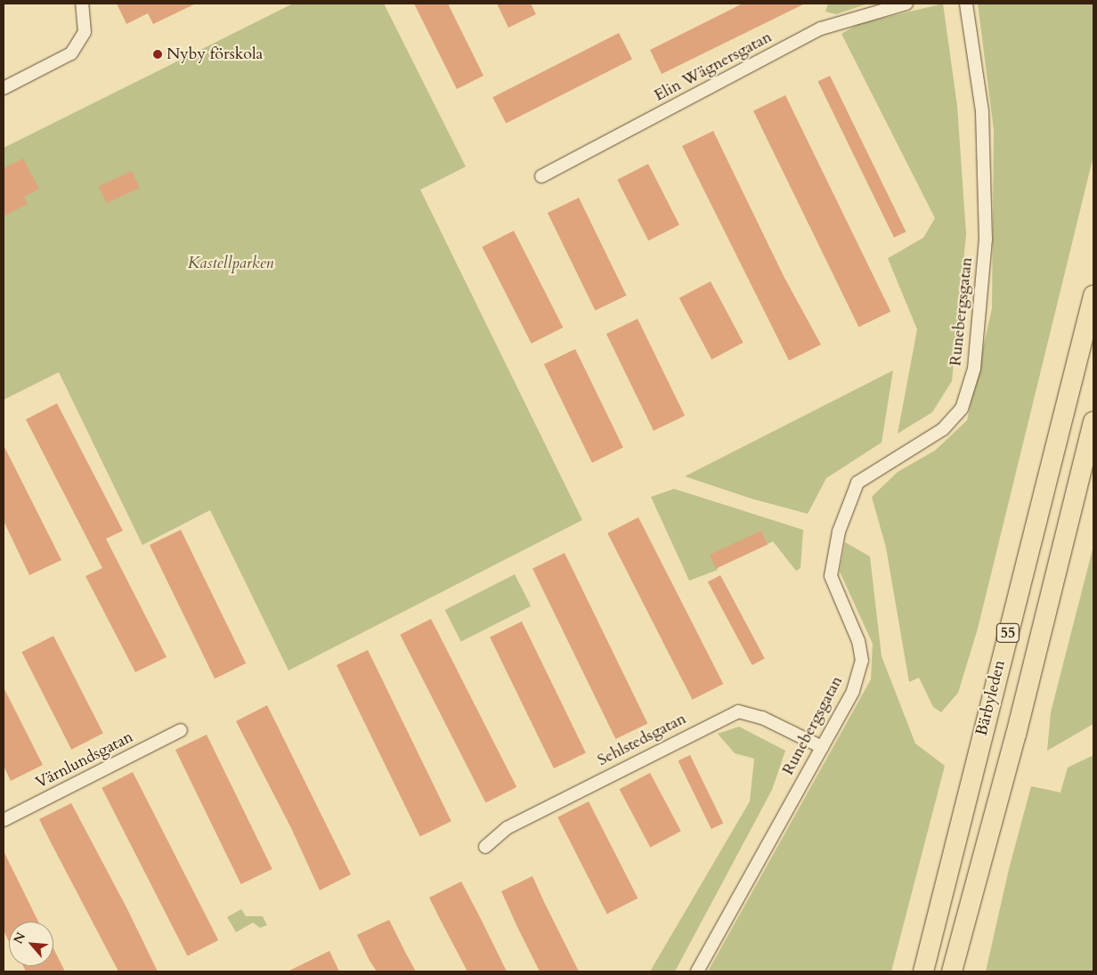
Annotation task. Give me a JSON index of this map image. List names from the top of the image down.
{
  "streets": {
    "main road": ["55", "Bärbyleden"],
    "street": [
      "Elin Wägnersgatan",
      "Runebergsgatan",
      "Sehlstedsgatan",
      "Värnlundsgatan"
    ]
  },
  "crossings": [
    ["Runebergsgatan", "Sehlstedsgatan"]
  ],
  "parks": ["Kastellparken"],
  "places": ["Nyby förskola"],
  "north": "top left"
}
